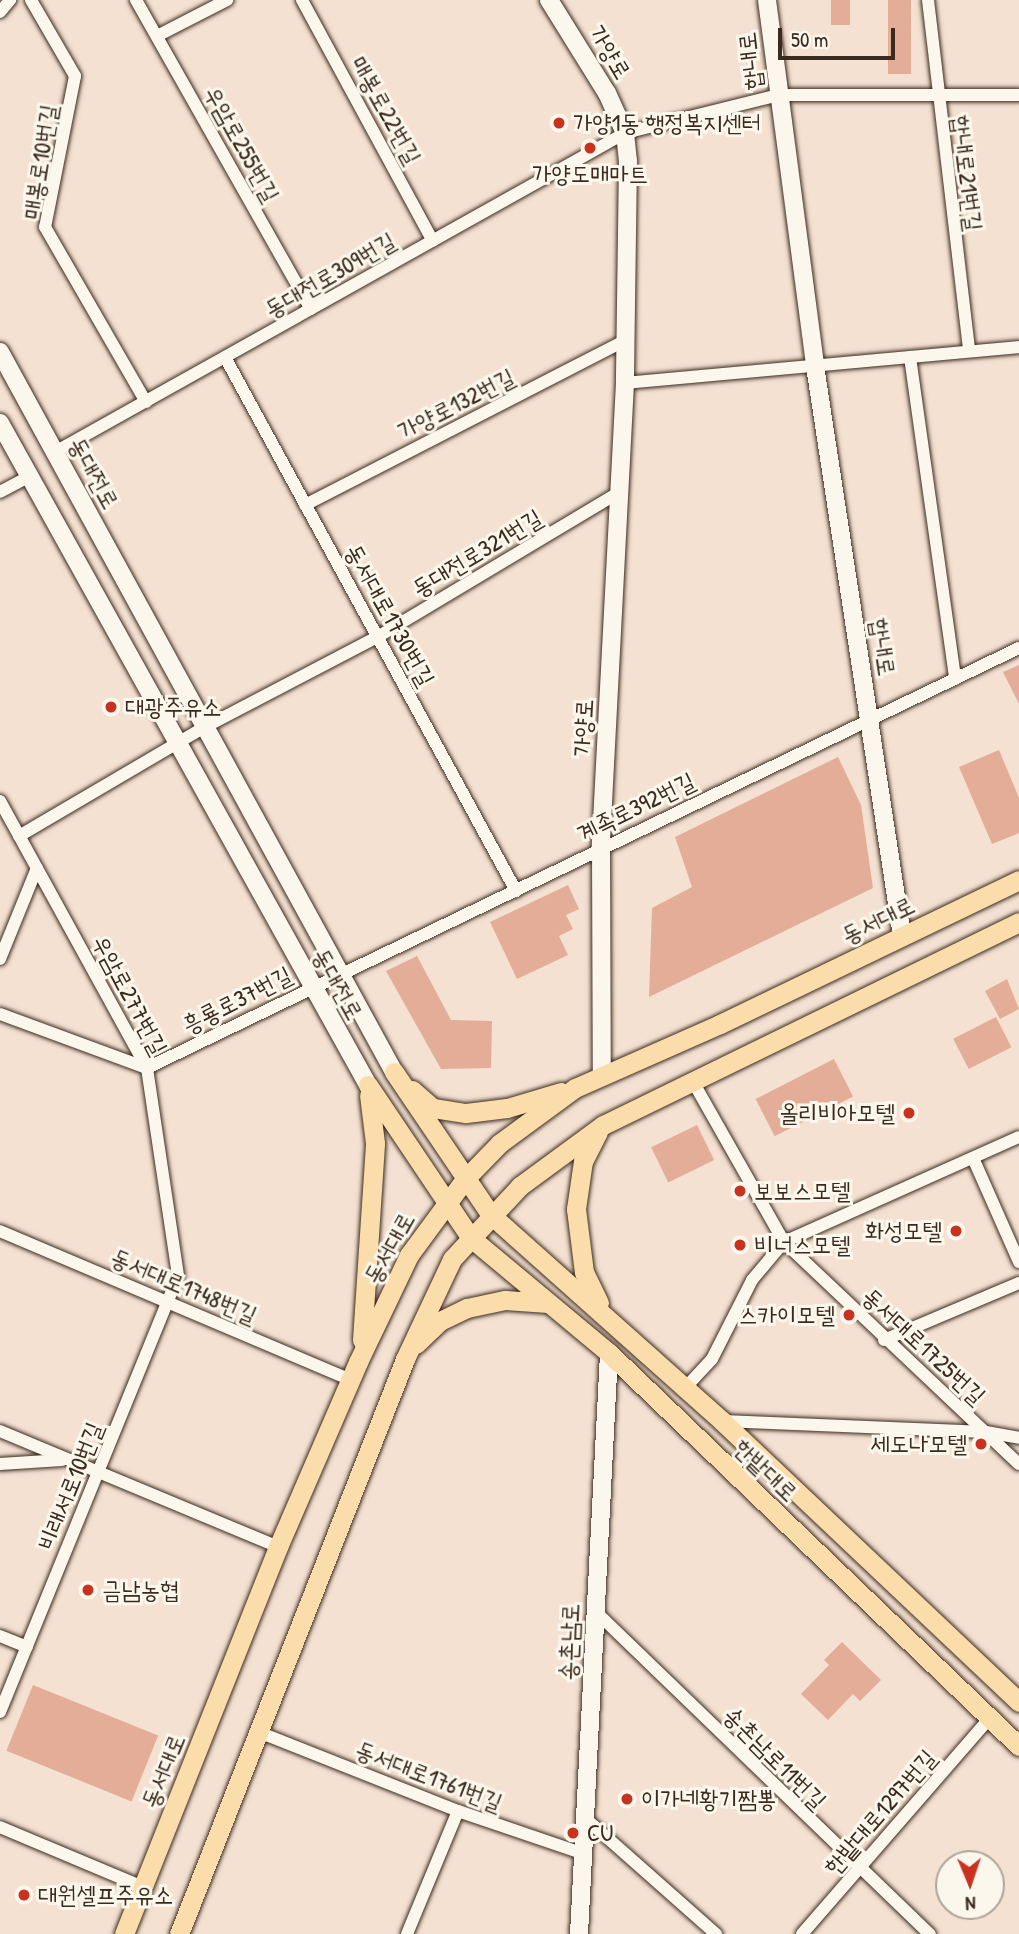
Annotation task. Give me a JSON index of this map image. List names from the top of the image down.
{
  "streets": {
    "main road": ["동대전로", "동서대로", "한밭대로"],
    "street": [
      "가양로",
      "합내로",
      "매봉로22번길",
      "우암로255번길",
      "매봉로10번길",
      "합내로21번길",
      "동대전로309번길",
      "가양로132번길",
      "동대전로321번길",
      "동서대로1730번길",
      "계족로392번길",
      "우암로277번길",
      "흥룡로37번길",
      "동서대로1748번길",
      "동서대로1725번길",
      "비래서로10번길",
      "송촌남로",
      "송촌남로11번길",
      "동서대로1761번길",
      "한밭대로1297번길"
    ]
  },
  "crossings": [
    ["가양로", "동대전로309번길"],
    ["가양로", "가양로132번길"],
    ["가양로", "동대전로321번길"],
    ["가양로", "계족로392번길"],
    ["가양로", "동서대로"],
    ["합내로", "동대전로309번길"],
    ["합내로", "계족로392번길"],
    ["합내로", "동서대로"],
    ["매봉로22번길", "동대전로309번길"],
    ["우암로255번길", "동대전로309번길"],
    ["매봉로10번길", "동대전로309번길"],
    ["합내로21번길", "동대전로309번길"],
    ["동대전로309번길", "동대전로"],
    ["동대전로309번길", "동서대로1730번길"],
    ["가양로132번길", "동서대로1730번길"],
    ["동대전로", "동대전로321번길"],
    ["동대전로", "계족로392번길"],
    ["동대전로", "동서대로"],
    ["동대전로", "흥룡로37번길"],
    ["동대전로", "한밭대로"],
    ["동대전로321번길", "동서대로1730번길"],
    ["동서대로1730번길", "계족로392번길"],
    ["계족로392번길", "흥룡로37번길"],
    ["동서대로", "동서대로1748번길"],
    ["우암로277번길", "흥룡로37번길"],
    ["우암로277번길", "비래서로10번길"],
    ["동서대로1748번길", "비래서로10번길"],
    ["동서대로1725번길", "한밭대로"],
    ["한밭대로", "송촌남로"],
    ["한밭대로", "한밭대로1297번길"],
    ["송촌남로", "송촌남로11번길"],
    ["송촌남로", "동서대로1761번길"],
    ["송촌남로11번길", "한밭대로1297번길"]
  ],
  "places": [
    "가양1동 행정복지센터",
    "가양도매마트",
    "대광주유소",
    "올리비아모텔",
    "보보스모텔",
    "화성모텔",
    "비너스모텔",
    "스카이모텔",
    "세도나모텔",
    "금남농협",
    "이가네황기짬뽕",
    "CU",
    "대원셀프주유소"
  ],
  "scale_bar": "50 m",
  "north": "bottom"
}
